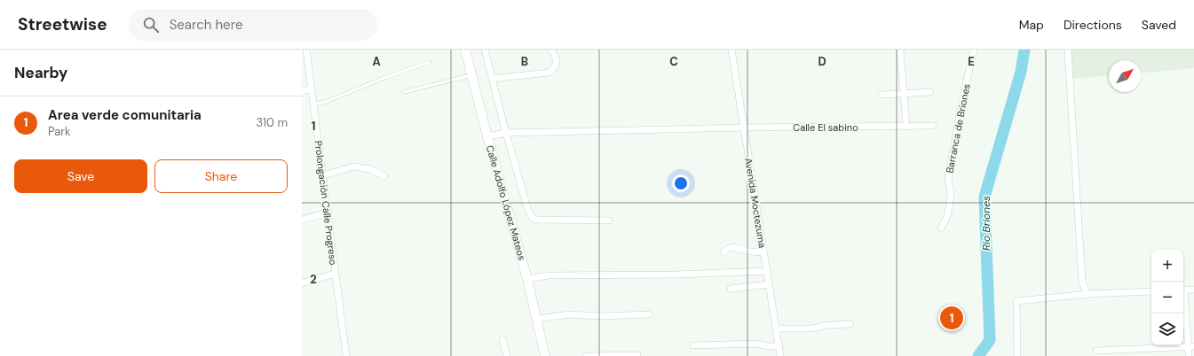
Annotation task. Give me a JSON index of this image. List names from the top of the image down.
{
  "streets": {
    "main road": ["Calle Adolfo López Mateos"],
    "street": [
      "Calle El sabino",
      "Barranca de Briones",
      "Prolongación Calle Progreso",
      "Avenida Moctezuma"
    ]
  },
  "crossings": [
    ["Calle El sabino", "Calle Adolfo López Mateos"],
    ["Calle El sabino", "Avenida Moctezuma"]
  ],
  "water": ["Rio Briones"],
  "north": "top right",
  "page": {
    "header": "Streetwise",
    "search": "Search here",
    "nav": ["Map", "Directions", "Saved"],
    "heading": "Nearby",
    "list": [
      {
        "mark": "1",
        "name": "Area verde comunitaria",
        "note": "Park",
        "value": "310 m"
      }
    ],
    "buttons": ["Save", "Share"],
    "map_buttons": ["+", "−"],
    "pins": "1"
  },
  "grid": {
    "columns": [
      "A",
      "B",
      "C",
      "D",
      "E"
    ],
    "rows": ["1", "2"]
  }
}
